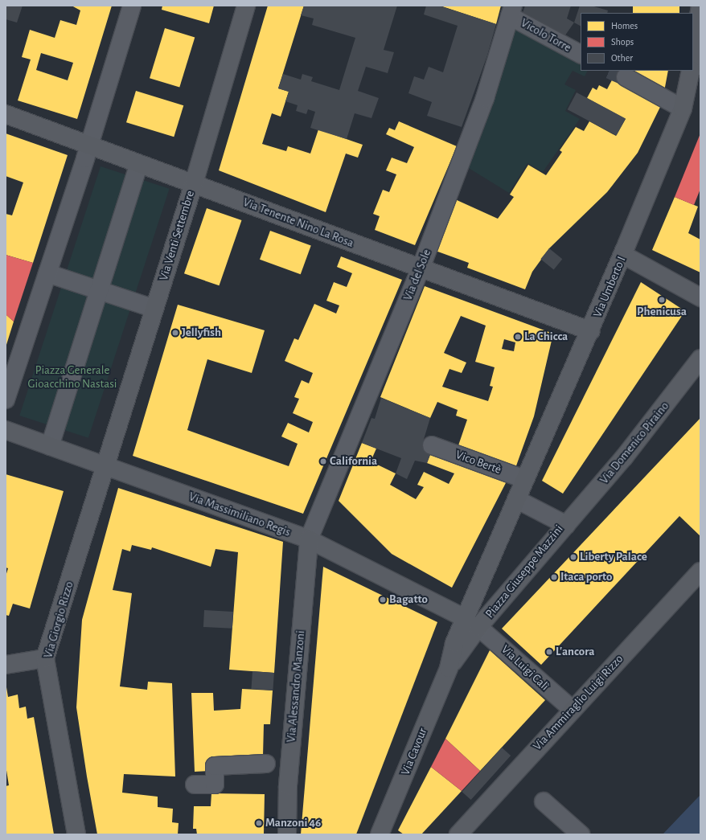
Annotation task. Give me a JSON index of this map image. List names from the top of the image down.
{
  "streets": {
    "street": [
      "Vicolo Torre",
      "Via Tenente Nino La Rosa",
      "Via Venti Settembre",
      "Via del Sole",
      "Via Umberto I",
      "Via Domenico Piraino",
      "Vico Bertè",
      "Via Massimiliano Regis",
      "Piazza Giuseppe Mazzini",
      "Via Giorgio Rizzo",
      "Via Luigi Calì",
      "Via Alessandro Manzoni",
      "Via Ammiraglio Luigi Rizzo",
      "Via Cavour"
    ]
  },
  "crossings": [
    ["Vicolo Torre", "Via del Sole"],
    ["Via Tenente Nino La Rosa", "Via Venti Settembre"],
    ["Via Tenente Nino La Rosa", "Via del Sole"],
    ["Via Tenente Nino La Rosa", "Via Umberto I"],
    ["Via Venti Settembre", "Via Massimiliano Regis"],
    ["Via Venti Settembre", "Via Giorgio Rizzo"],
    ["Via del Sole", "Via Massimiliano Regis"],
    ["Via del Sole", "Via Alessandro Manzoni"],
    ["Via Umberto I", "Vico Bertè"],
    ["Via Umberto I", "Piazza Giuseppe Mazzini"],
    ["Via Domenico Piraino", "Piazza Giuseppe Mazzini"],
    ["Via Massimiliano Regis", "Piazza Giuseppe Mazzini"],
    ["Via Massimiliano Regis", "Via Giorgio Rizzo"],
    ["Via Massimiliano Regis", "Via Luigi Calì"],
    ["Via Massimiliano Regis", "Via Alessandro Manzoni"],
    ["Via Massimiliano Regis", "Via Cavour"],
    ["Piazza Giuseppe Mazzini", "Via Luigi Calì"],
    ["Piazza Giuseppe Mazzini", "Via Cavour"],
    ["Via Luigi Calì", "Via Ammiraglio Luigi Rizzo"],
    ["Via Luigi Calì", "Via Cavour"]
  ],
  "parks": ["Piazza Generale Gioacchino Nastasi"],
  "places": [
    "Phenicusa",
    "Jellyfish",
    "La Chicca",
    "California",
    "Liberty Palace",
    "Itaca porto",
    "Bagatto",
    "L'ancora",
    "Manzoni 46"
  ],
  "legend": ["Homes", "Shops", "Other"]
}
